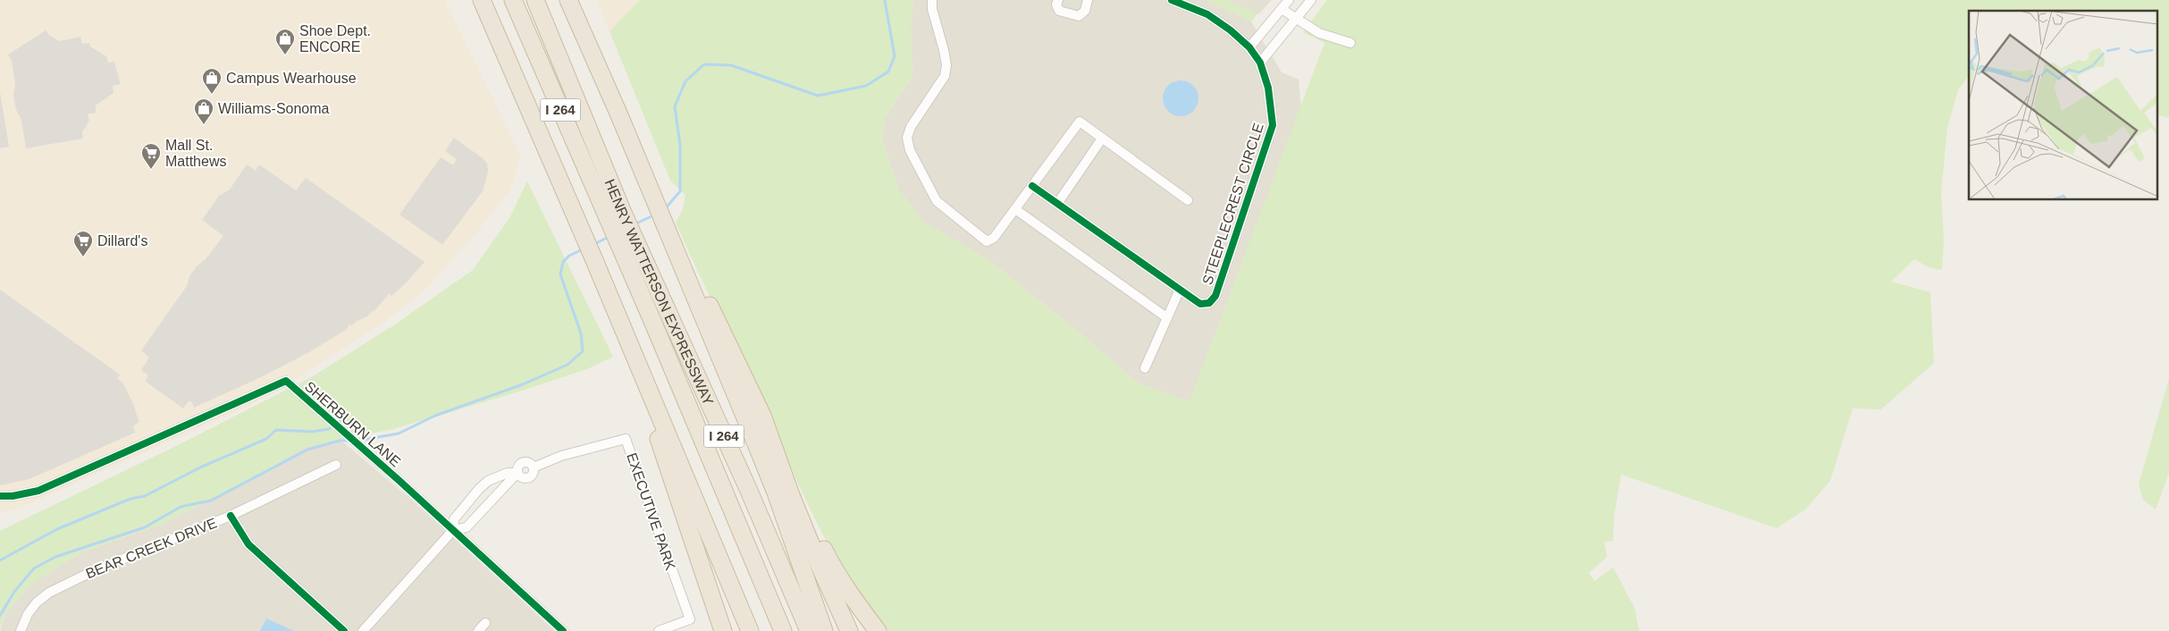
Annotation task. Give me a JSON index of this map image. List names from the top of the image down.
{
  "streets": {
    "highway": ["I 264", "HENRY WATTERSON EXPRESSWAY"],
    "street": [
      "STEEPLECREST CIRCLE",
      "SHERBURN LANE",
      "EXECUTIVE PARK",
      "BEAR CREEK DRIVE"
    ]
  },
  "crossings": [
    ["SHERBURN LANE", "EXECUTIVE PARK"]
  ],
  "places": {
    "shop": ["Shoe Dept. ENCORE", "Campus Wearhouse", "Williams-Sonoma"],
    "supermarket": ["Mall St. Matthews", "Dillard's"]
  }
}
